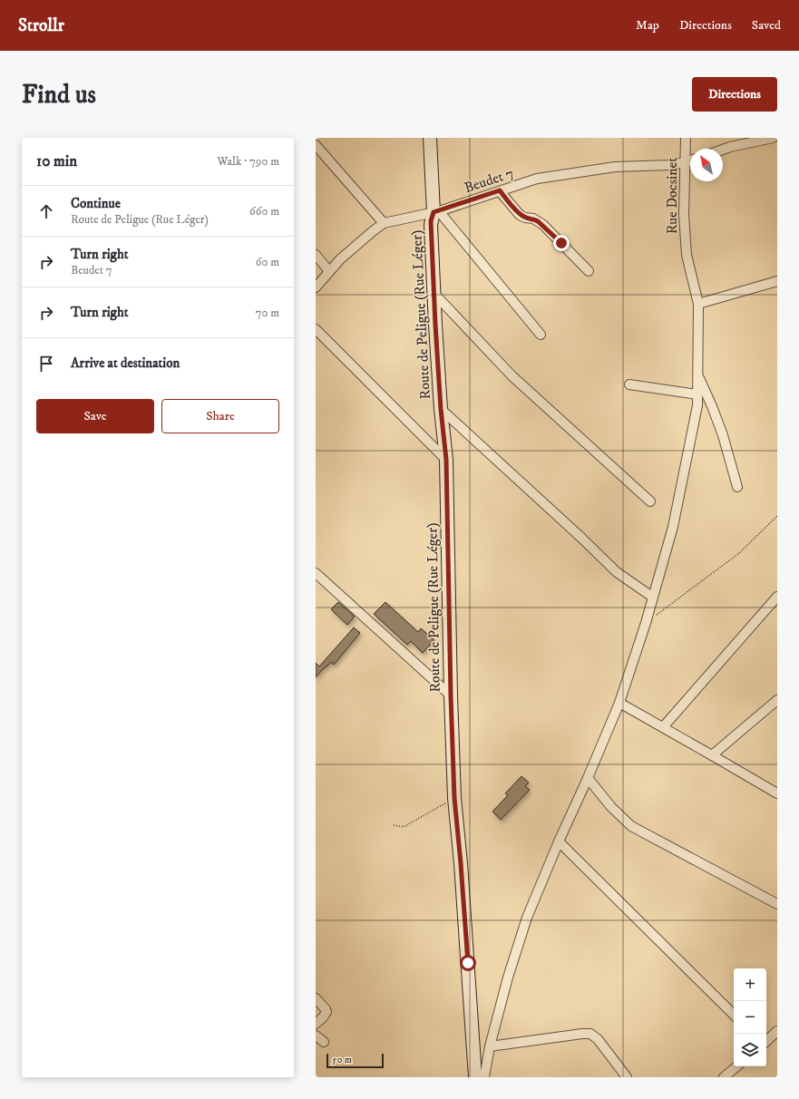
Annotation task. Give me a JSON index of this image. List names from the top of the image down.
{
  "streets": {
    "street": ["Beudet 7", "Rue Docsinet", "Route de Peligue (Rue Léger)"]
  },
  "crossings": [
    ["Beudet 7", "Rue Docsinet"],
    ["Beudet 7", "Route de Peligue (Rue Léger)"]
  ],
  "scale_bar": "50 m",
  "north": "top left",
  "page": {
    "header": "Strollr",
    "nav": ["Map", "Directions", "Saved"],
    "buttons": [
      "Directions",
      ["Save", "Share"]
    ],
    "title": "Find us",
    "heading": ["10 min", "Walk · 790 m"],
    "list": [
      ["Continue", "Route de Peligue (Rue Léger)", "660 m"],
      ["Turn right", "Beudet 7", "60 m"],
      ["Turn right", "70 m"],
      "Arrive at destination"
    ],
    "map_buttons": ["+", "−"],
    "scale": "50 m"
  }
}
